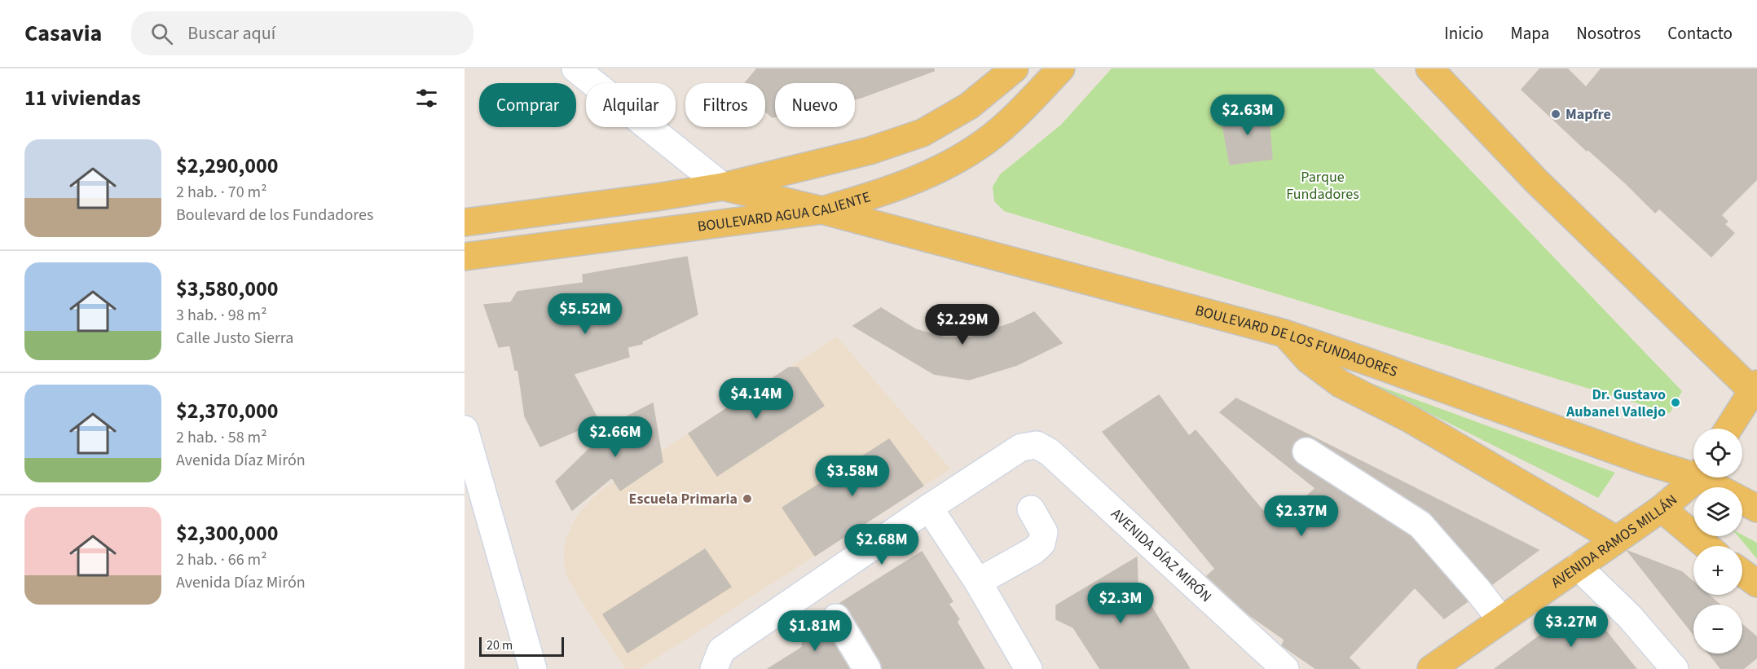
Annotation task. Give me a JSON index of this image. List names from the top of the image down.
{
  "streets": {
    "main road": ["BOULEVARD AGUA CALIENTE", "BOULEVARD DE LOS FUNDADORES", "AVENIDA RAMOS MILLÁN"],
    "street": ["AVENIDA DÍAZ MIRÓN"]
  },
  "crossings": [
    ["BOULEVARD AGUA CALIENTE", "BOULEVARD DE LOS FUNDADORES"]
  ],
  "parks": ["Parque Fundadores"],
  "places": ["Mapfre", "Dr. Gustavo Aubanel Vallejo", "Escuela Primaria"],
  "scale_bar": "20 m",
  "page": {
    "header": "Casavia",
    "search": "Buscar aquí",
    "nav": [
      "Inicio",
      "Mapa",
      "Nosotros",
      "Contacto"
    ],
    "heading": "11 viviendas",
    "chip": [
      "Comprar",
      "Alquilar",
      "Filtros",
      "Nuevo"
    ],
    "price": [
      "$2.63M",
      "$5.52M",
      "$2.29M",
      "$4.14M",
      "$2.66M",
      "$3.58M",
      "$2.37M",
      "$2.68M",
      "$2.3M",
      "$3.27M",
      "$1.81M"
    ],
    "list": [
      {
        "name": "$2,290,000",
        "note": "2 hab. · 70 m² · Boulevard de los Fundadores"
      },
      {
        "name": "$3,580,000",
        "note": "3 hab. · 98 m² · Calle Justo Sierra"
      },
      {
        "name": "$2,370,000",
        "note": "2 hab. · 58 m² · Avenida Díaz Mirón"
      },
      {
        "name": "$2,300,000",
        "note": "2 hab. · 66 m² · Avenida Díaz Mirón"
      }
    ],
    "map_buttons": ["+", "−"],
    "scale": "20 m"
  }
}
